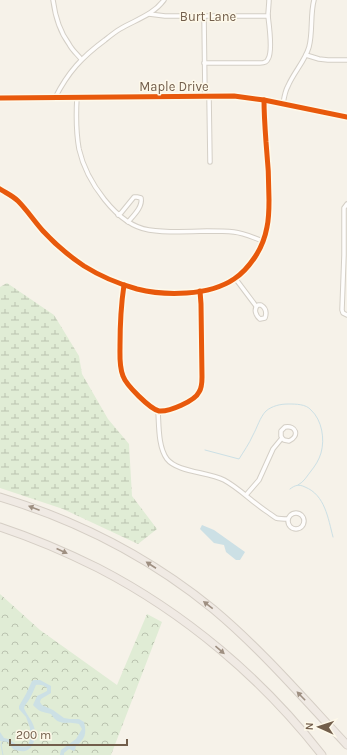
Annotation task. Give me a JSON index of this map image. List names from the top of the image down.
{
  "streets": {
    "street": ["Burt Lane", "Maple Drive"]
  },
  "scale_bar": "200 m",
  "north": "left"
}
